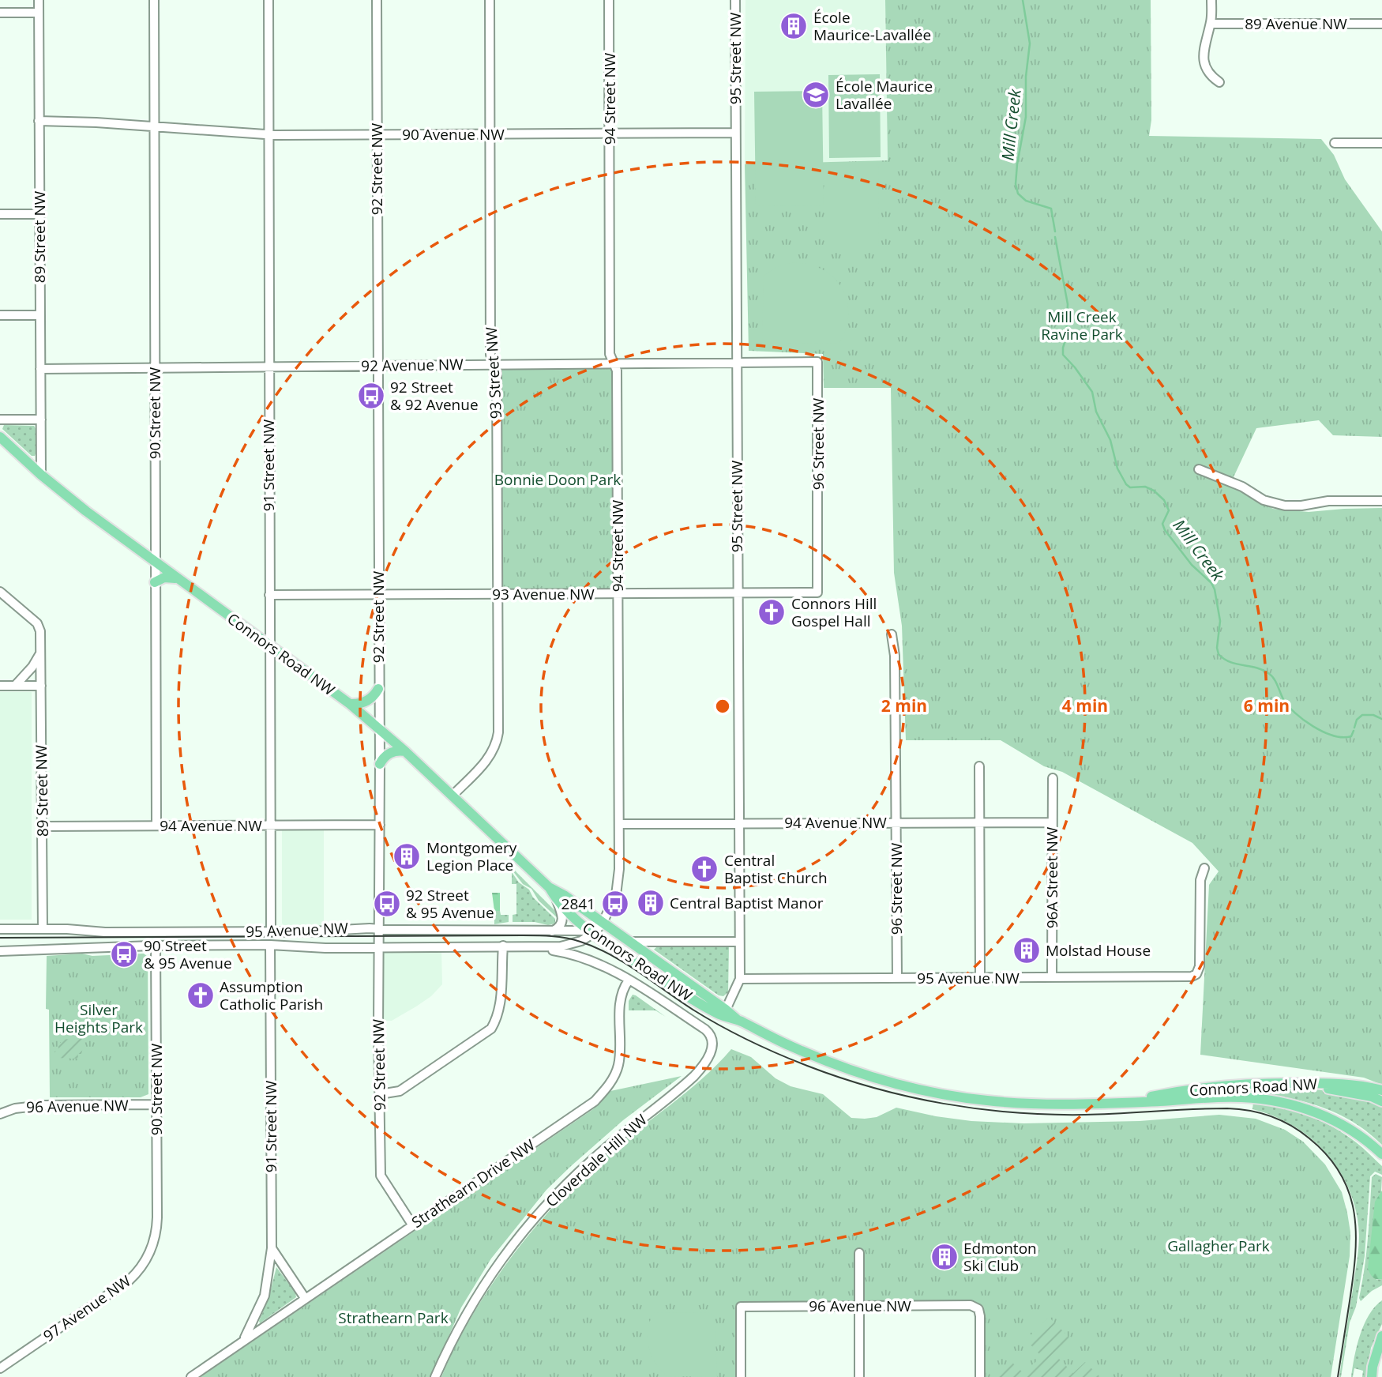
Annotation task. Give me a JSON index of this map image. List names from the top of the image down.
{
  "streets": {
    "main road": ["Connors Road NW"],
    "street": [
      "89 Avenue NW",
      "95 Street NW",
      "94 Street NW",
      "90 Avenue NW",
      "92 Street NW",
      "89 Street NW",
      "92 Avenue NW",
      "93 Street NW",
      "90 Street NW",
      "96 Street NW",
      "91 Street NW",
      "93 Avenue NW",
      "94 Avenue NW",
      "96A Street NW",
      "95 Avenue NW",
      "96 Avenue NW",
      "Cloverdale Hill NW",
      "Strathearn Drive NW",
      "97 Avenue NW"
    ]
  },
  "crossings": [
    ["95 Street NW", "90 Avenue NW"],
    ["95 Street NW", "92 Avenue NW"],
    ["95 Street NW", "93 Avenue NW"],
    ["95 Street NW", "Connors Road NW"],
    ["95 Street NW", "94 Avenue NW"],
    ["95 Street NW", "95 Avenue NW"],
    ["94 Street NW", "90 Avenue NW"],
    ["94 Street NW", "92 Avenue NW"],
    ["94 Street NW", "93 Avenue NW"],
    ["94 Street NW", "Connors Road NW"],
    ["94 Street NW", "94 Avenue NW"],
    ["94 Street NW", "95 Avenue NW"],
    ["90 Avenue NW", "92 Street NW"],
    ["90 Avenue NW", "89 Street NW"],
    ["90 Avenue NW", "93 Street NW"],
    ["90 Avenue NW", "90 Street NW"],
    ["90 Avenue NW", "91 Street NW"],
    ["92 Street NW", "92 Avenue NW"],
    ["92 Street NW", "93 Avenue NW"],
    ["92 Street NW", "Connors Road NW"],
    ["92 Street NW", "94 Avenue NW"],
    ["92 Street NW", "95 Avenue NW"],
    ["92 Street NW", "Strathearn Drive NW"],
    ["89 Street NW", "92 Avenue NW"],
    ["89 Street NW", "Connors Road NW"],
    ["89 Street NW", "94 Avenue NW"],
    ["89 Street NW", "95 Avenue NW"],
    ["92 Avenue NW", "93 Street NW"],
    ["92 Avenue NW", "90 Street NW"],
    ["92 Avenue NW", "96 Street NW"],
    ["92 Avenue NW", "91 Street NW"],
    ["93 Street NW", "93 Avenue NW"],
    ["93 Street NW", "Connors Road NW"],
    ["90 Street NW", "Connors Road NW"],
    ["90 Street NW", "94 Avenue NW"],
    ["90 Street NW", "95 Avenue NW"],
    ["90 Street NW", "96 Avenue NW"],
    ["90 Street NW", "97 Avenue NW"],
    ["96 Street NW", "93 Avenue NW"],
    ["96 Street NW", "94 Avenue NW"],
    ["96 Street NW", "95 Avenue NW"],
    ["91 Street NW", "93 Avenue NW"],
    ["91 Street NW", "Connors Road NW"],
    ["91 Street NW", "94 Avenue NW"],
    ["91 Street NW", "95 Avenue NW"],
    ["91 Street NW", "Strathearn Drive NW"],
    ["Connors Road NW", "95 Avenue NW"],
    ["94 Avenue NW", "96A Street NW"],
    ["96A Street NW", "95 Avenue NW"],
    ["95 Avenue NW", "Cloverdale Hill NW"],
    ["95 Avenue NW", "Strathearn Drive NW"]
  ],
  "water": ["Mill Creek"],
  "parks": [
    "Mill Creek Ravine Park",
    "Bonnie Doon Park",
    "Silver Heights Park",
    "Gallagher Park",
    "Strathearn Park"
  ],
  "places": {
    "building": [
      "École Maurice-Lavallée",
      "Montgomery Legion Place",
      "Central Baptist Manor",
      "Molstad House",
      "Edmonton Ski Club"
    ],
    "school or university": ["École Maurice Lavallée"],
    "bus stop": [
      "92 Street & 92 Avenue",
      "92 Street & 95 Avenue",
      "2841",
      "90 Street & 95 Avenue"
    ],
    "church": ["Connors Hill Gospel Hall", "Central Baptist Church", "Assumption Catholic Parish"]
  },
  "rings": ["2 min", "4 min", "6 min"]
}
